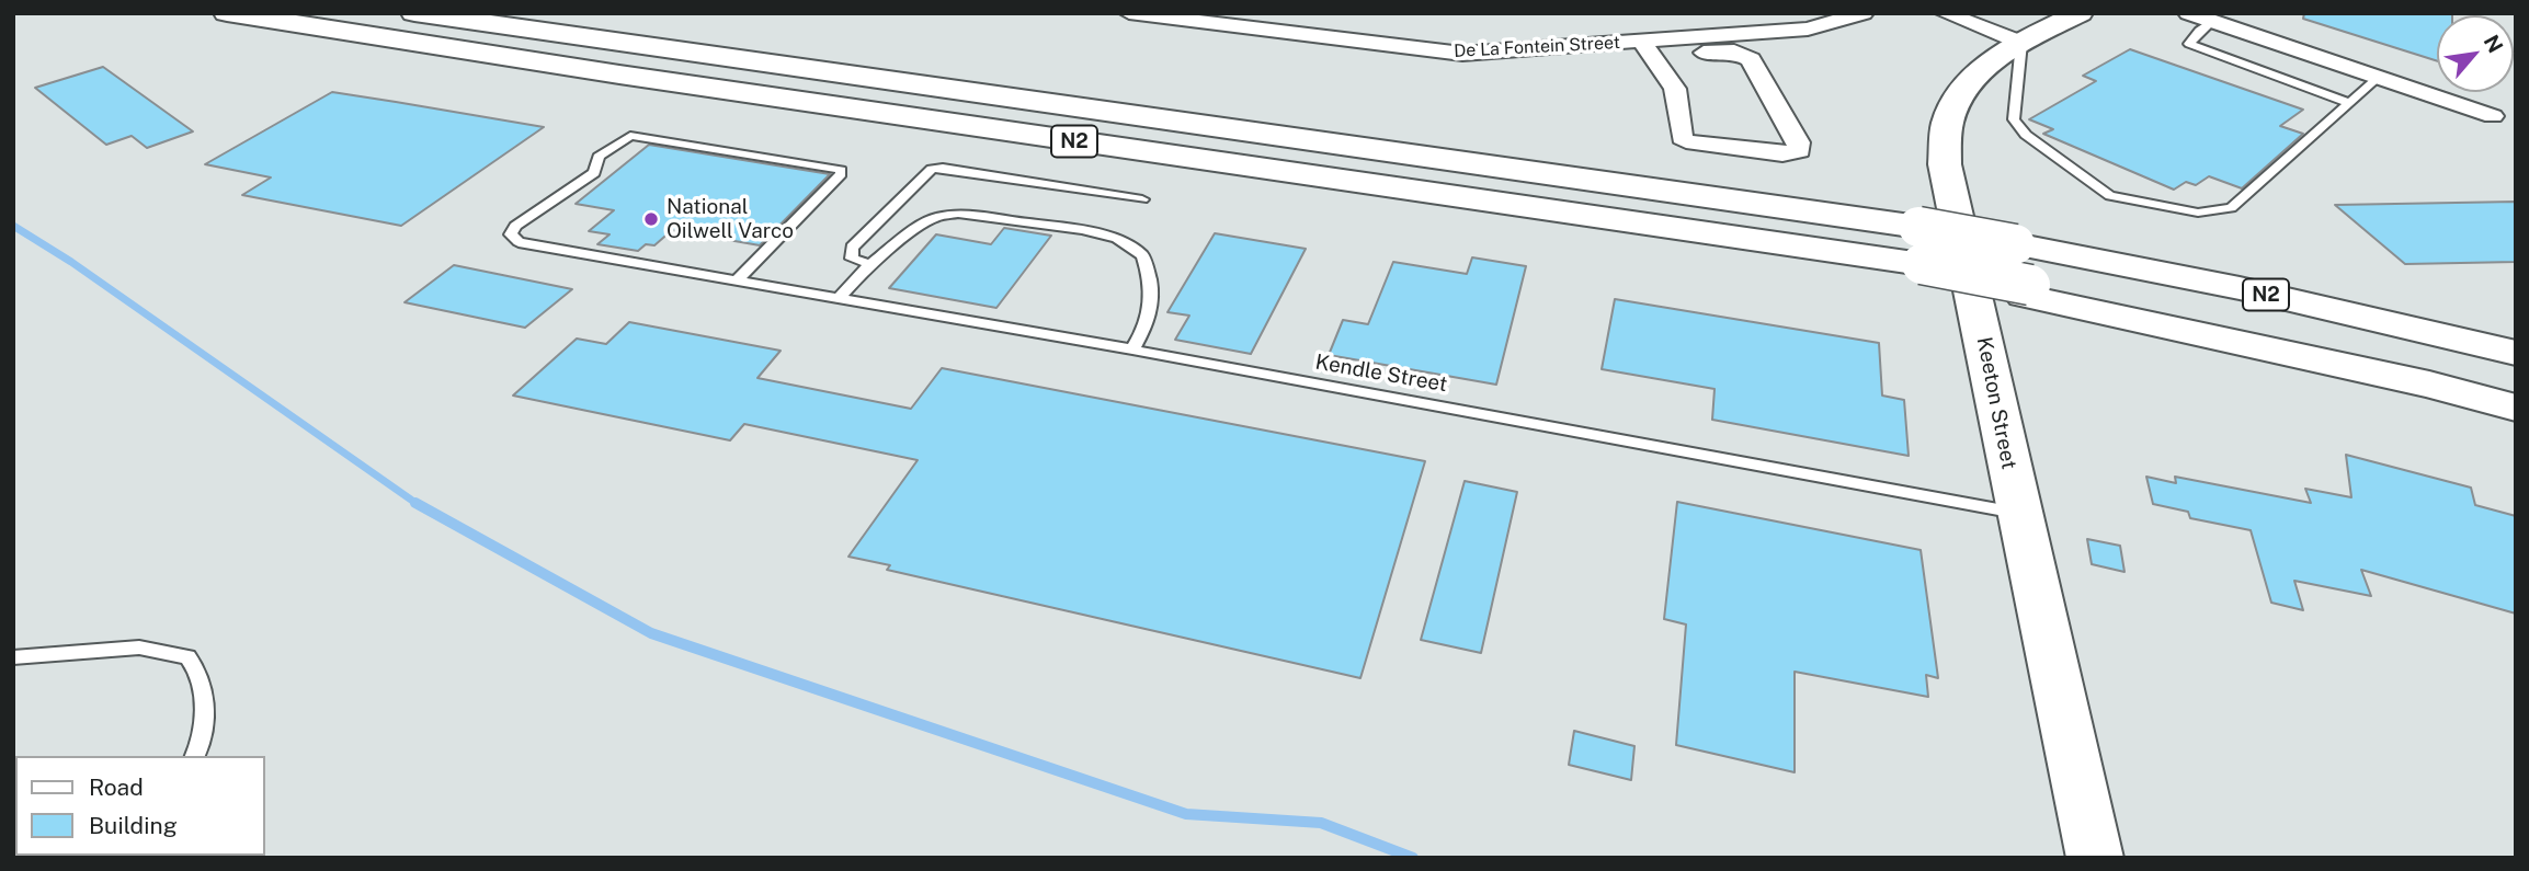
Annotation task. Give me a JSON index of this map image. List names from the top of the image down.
{
  "streets": {
    "main road": ["N2", "Keeton Street"],
    "street": ["De La Fontein Street"],
    "lane": ["Kendle Street"]
  },
  "crossings": [
    ["Kendle Street", "Keeton Street"]
  ],
  "places": ["National Oilwell Varco"],
  "legend": ["Road", "Building"],
  "north": "top right"
}
